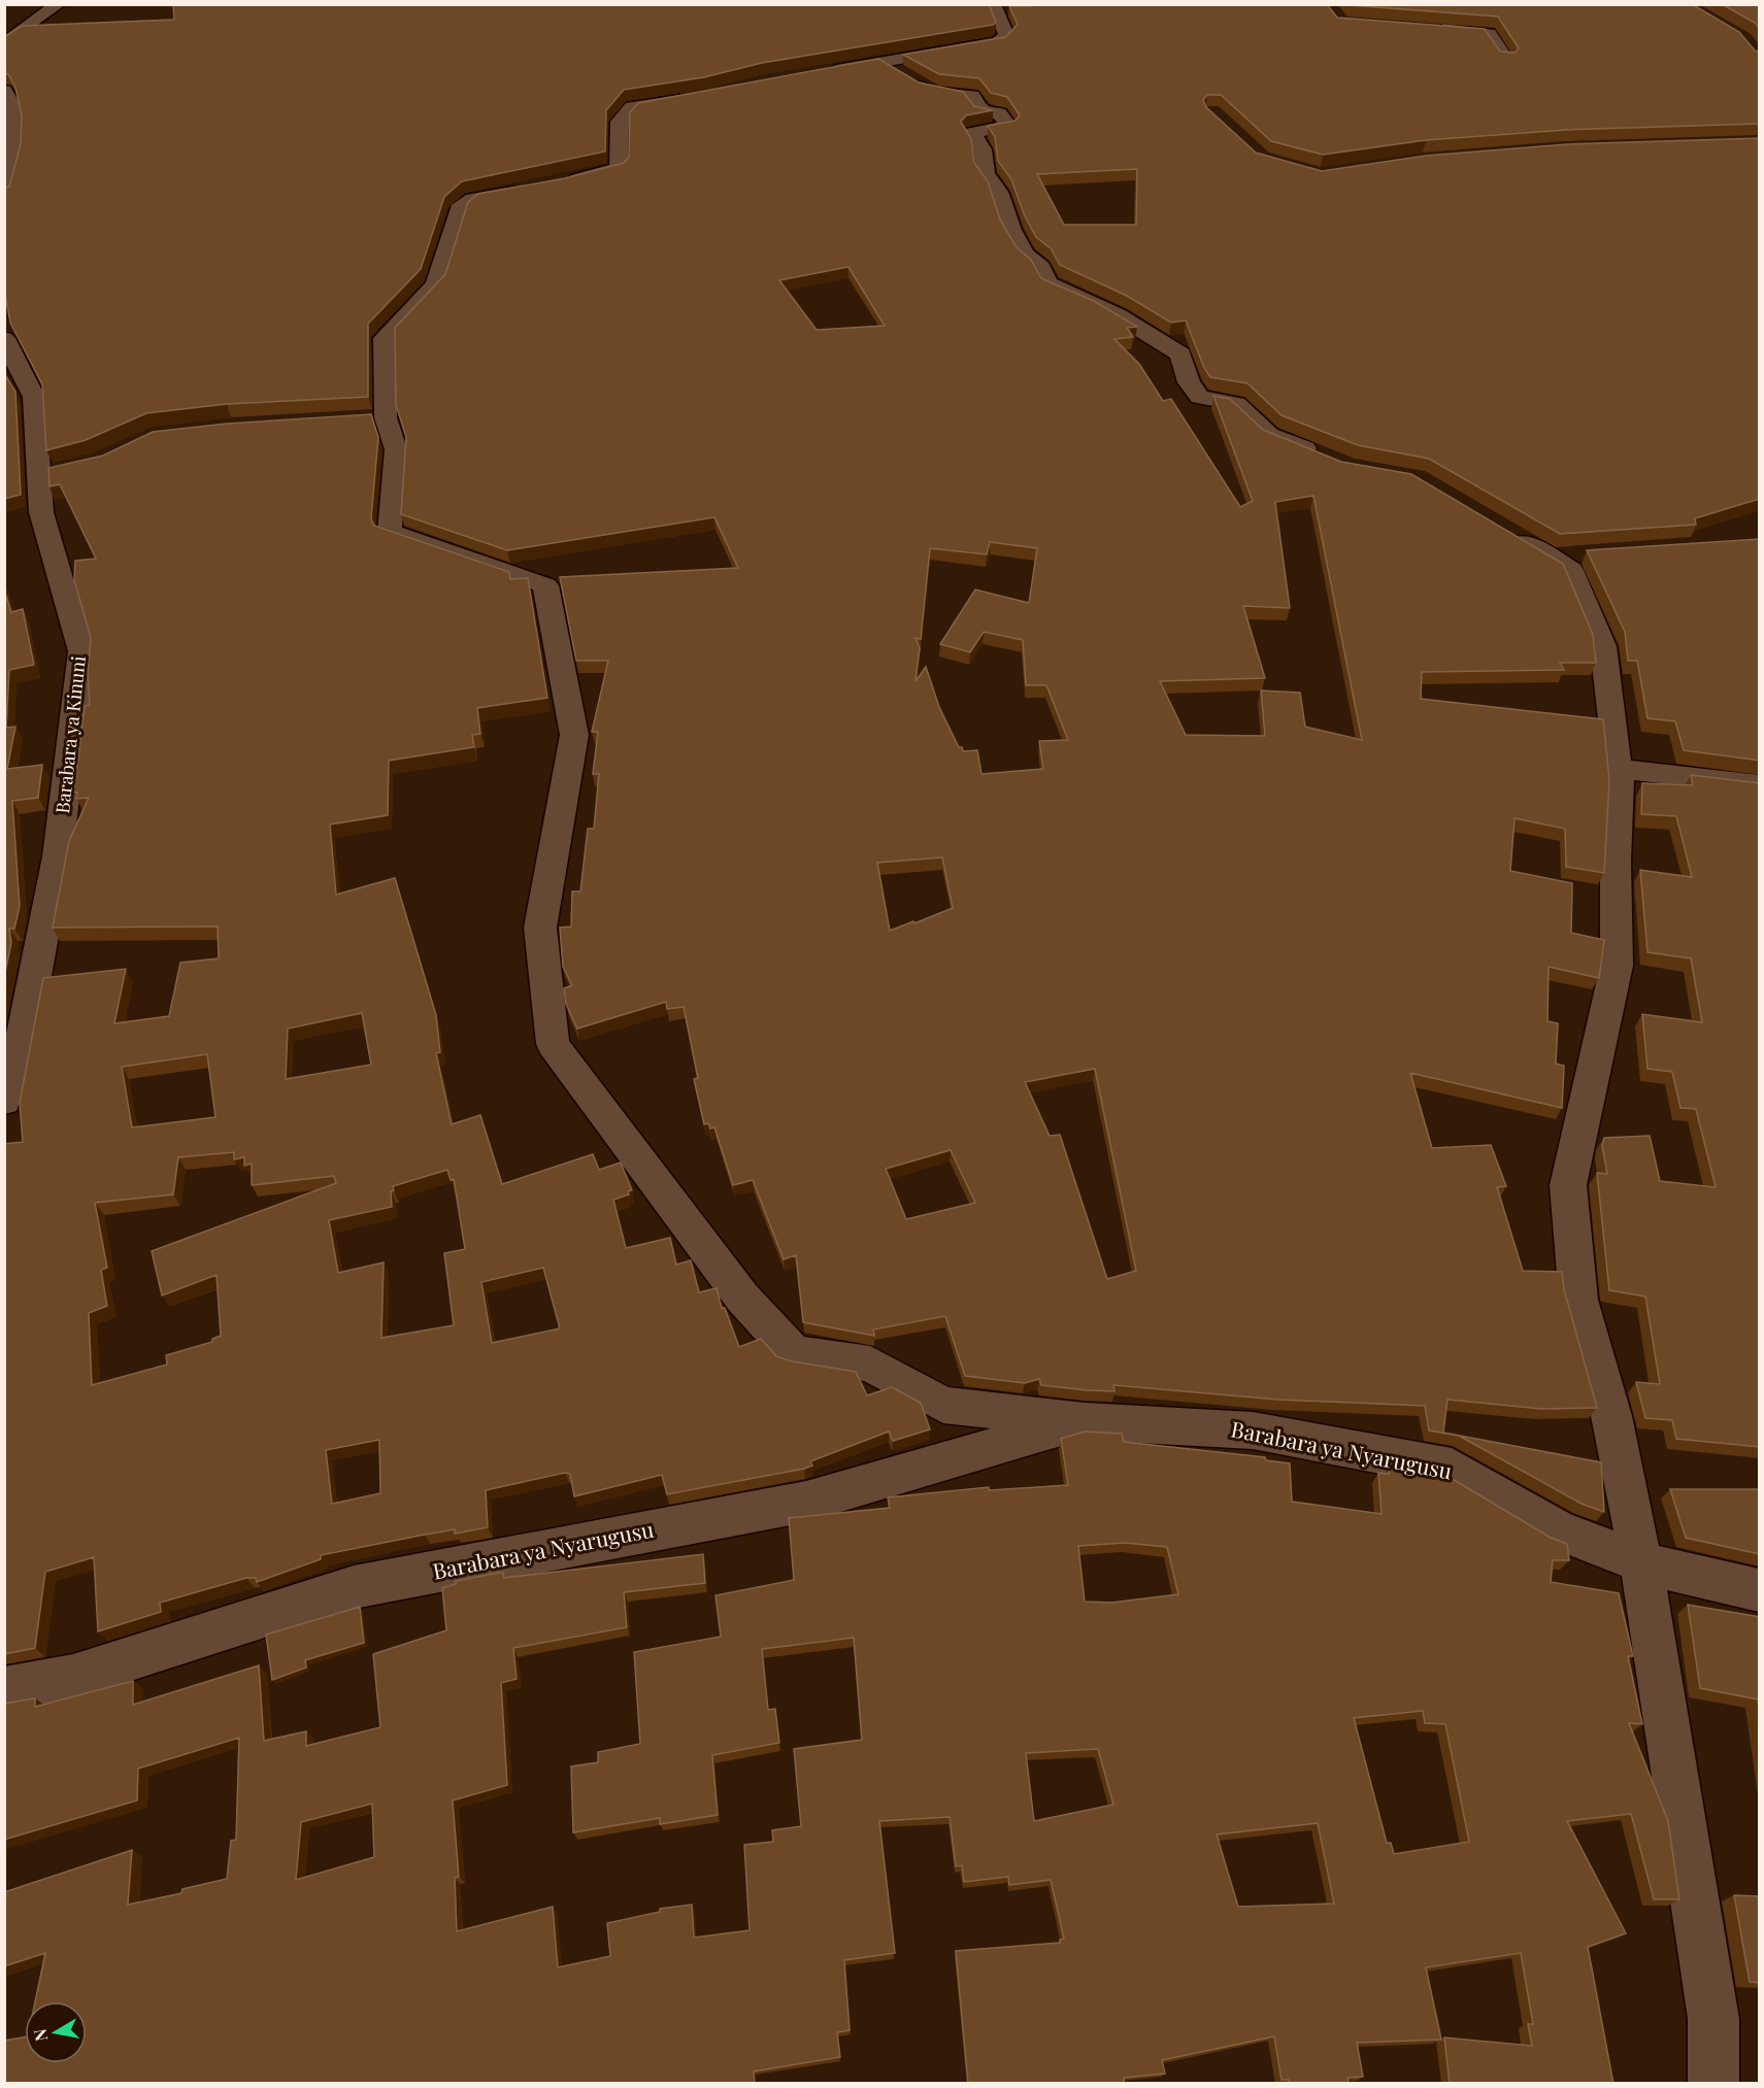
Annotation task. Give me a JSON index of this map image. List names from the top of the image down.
{
  "streets": {
    "street": ["Barabara ya Kinuni", "Barabara ya Nyarugusu"]
  },
  "north": "left"
}
